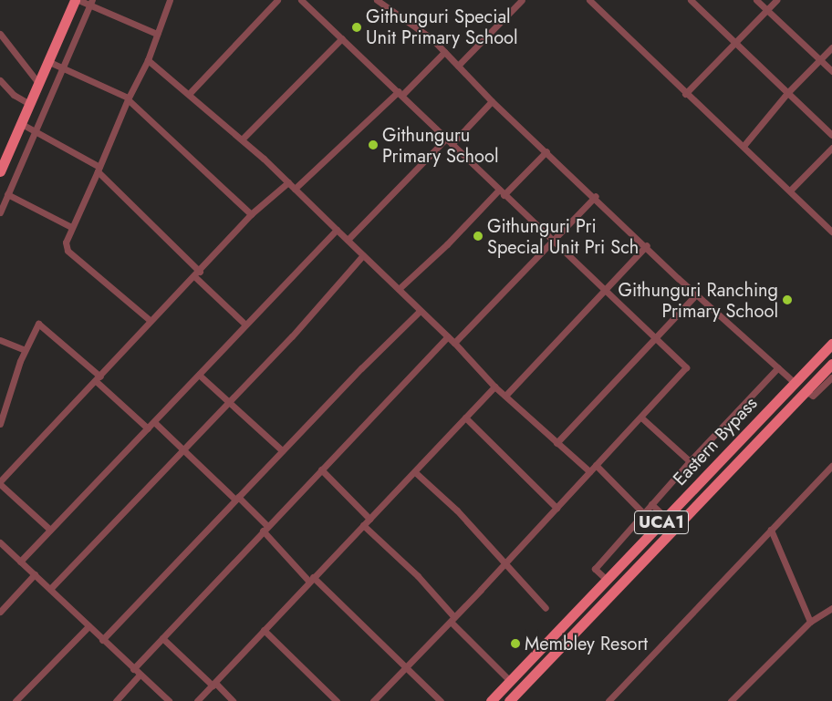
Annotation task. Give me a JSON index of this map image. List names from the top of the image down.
{
  "streets": {
    "main road": ["Eastern Bypass", "UCA1"]
  },
  "places": [
    "Githunguri Special Unit Primary School",
    "Githunguru Primary School",
    "Githunguri Pri Special Unit Pri Sch",
    "Githunguri Ranching Primary School",
    "Membley Resort"
  ]
}
